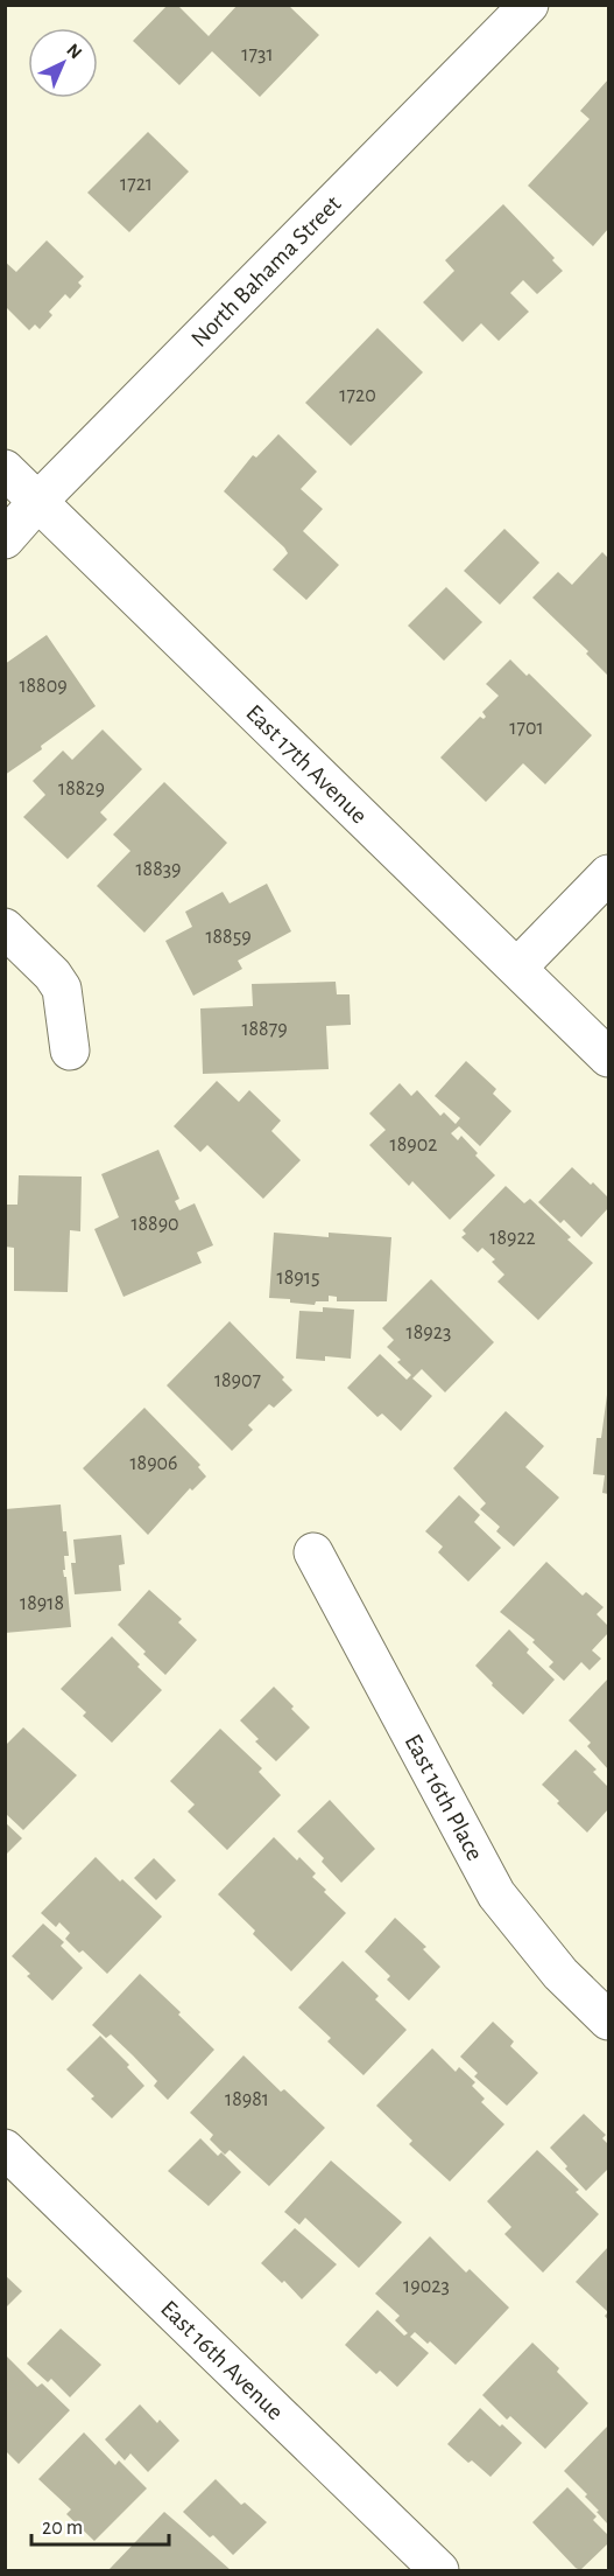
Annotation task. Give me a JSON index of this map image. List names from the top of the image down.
{
  "streets": {
    "street": [
      "North Bahama Street",
      "East 17th Avenue",
      "East 16th Place",
      "East 16th Avenue"
    ]
  },
  "crossings": [
    ["North Bahama Street", "East 17th Avenue"]
  ],
  "house_numbers": [
    "1731",
    "1721",
    "1720",
    "18809",
    "1701",
    "18829",
    "18839",
    "18859",
    "18879",
    "18902",
    "18890",
    "18922",
    "18915",
    "18923",
    "18907",
    "18906",
    "18918",
    "18981",
    "19023"
  ],
  "scale_bar": "20 m",
  "north": "top right"
}
